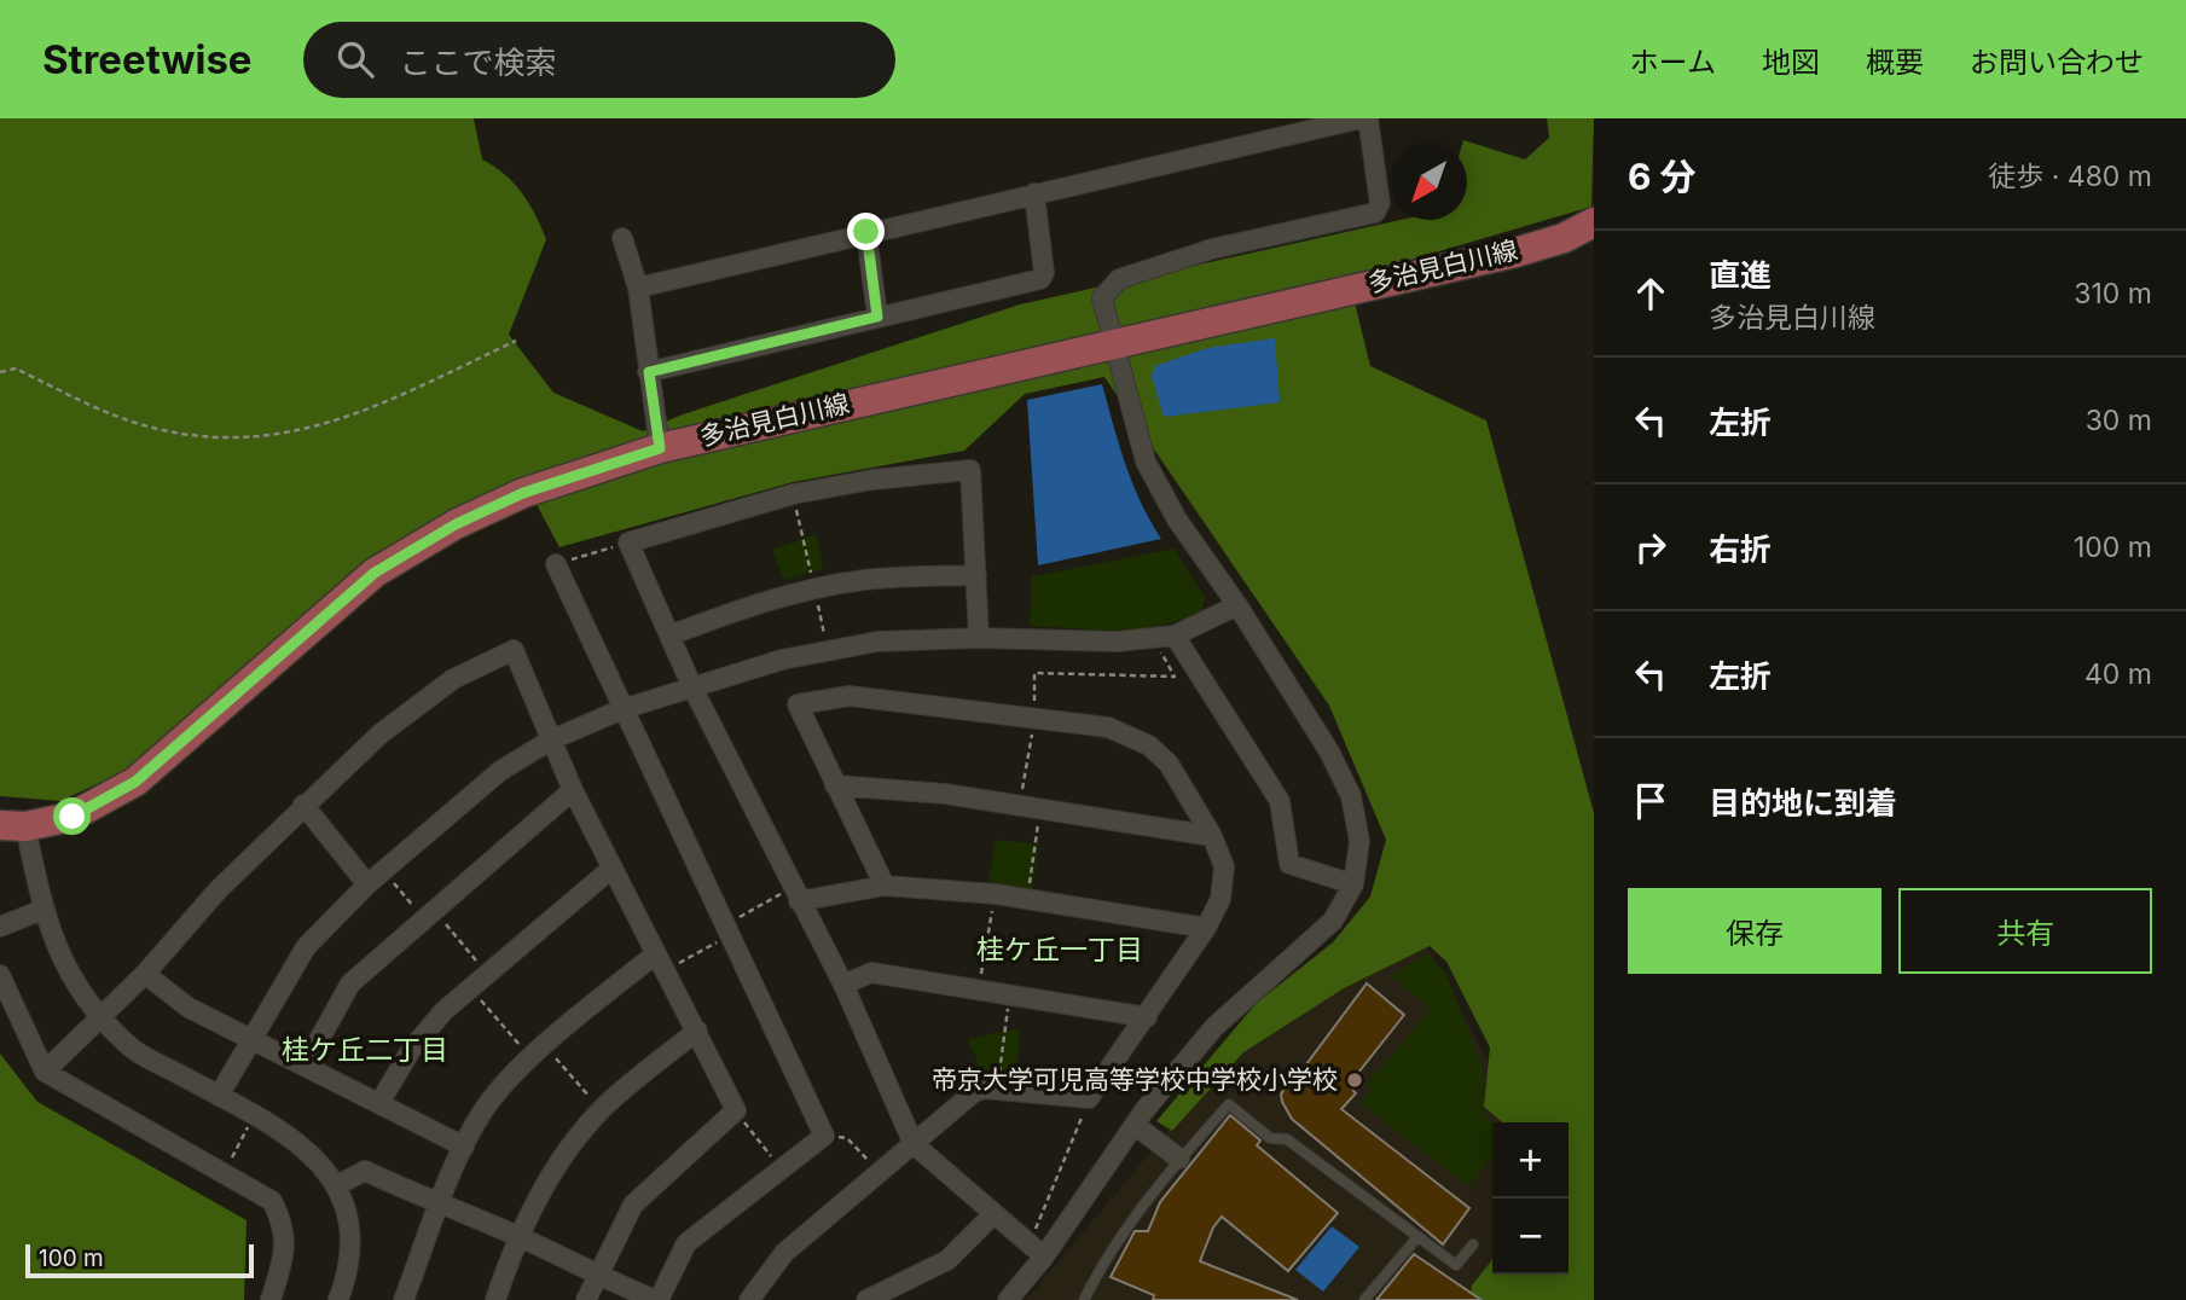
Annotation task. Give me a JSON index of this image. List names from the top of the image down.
{
  "streets": {
    "main road": ["多治見白川線"]
  },
  "districts": ["桂ケ丘一丁目", "桂ケ丘二丁目"],
  "places": ["帝京大学可児高等学校中学校小学校"],
  "scale_bar": "100 m",
  "north": "bottom left",
  "page": {
    "header": "Streetwise",
    "search": "ここで検索",
    "nav": [
      "ホーム",
      "地図",
      "概要",
      "お問い合わせ"
    ],
    "heading": ["6 分", "徒歩 · 480 m"],
    "list": [
      ["直進", "多治見白川線", "310 m"],
      ["左折", "30 m"],
      ["右折", "100 m"],
      ["左折", "40 m"],
      "目的地に到着"
    ],
    "buttons": ["保存", "共有"],
    "map_buttons": ["+", "−"],
    "scale": "100 m"
  }
}
